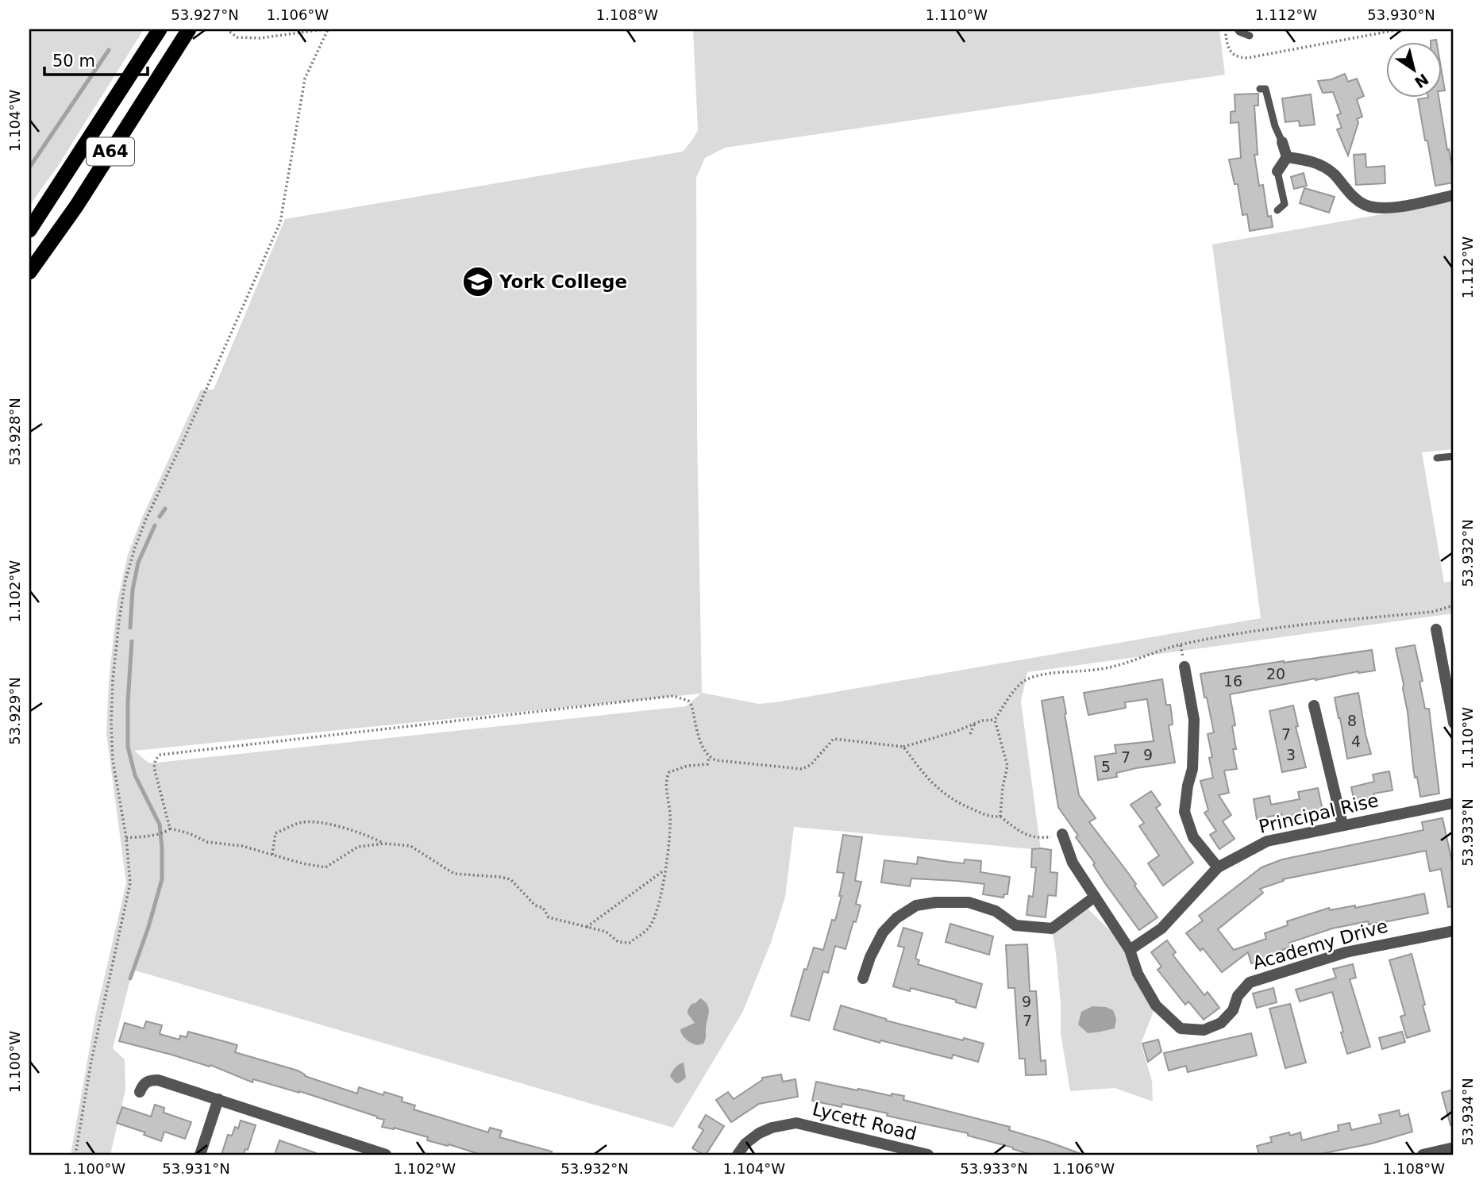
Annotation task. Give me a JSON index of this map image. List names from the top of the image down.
{
  "streets": {
    "highway": ["A64"],
    "street": ["Principal Rise", "Academy Drive", "Lycett Road"]
  },
  "crossings": [
    ["Principal Rise", "Academy Drive"]
  ],
  "places": {
    "school or university": ["York College"]
  },
  "house_numbers": [
    "20",
    "16",
    "8",
    "7",
    "4",
    "9",
    "3",
    "7",
    "5",
    "9",
    "7"
  ],
  "scale_bar": "50 m",
  "north": "bottom right",
  "coordinates": [
    "53.927°N",
    "1.106°W",
    "1.108°W",
    "1.110°W",
    "1.112°W",
    "53.930°N",
    "1.104°W",
    "53.928°N",
    "53.932°N",
    "1.102°W",
    "53.929°N",
    "53.933°N",
    "1.100°W",
    "53.934°N",
    "53.931°N"
  ]
}
